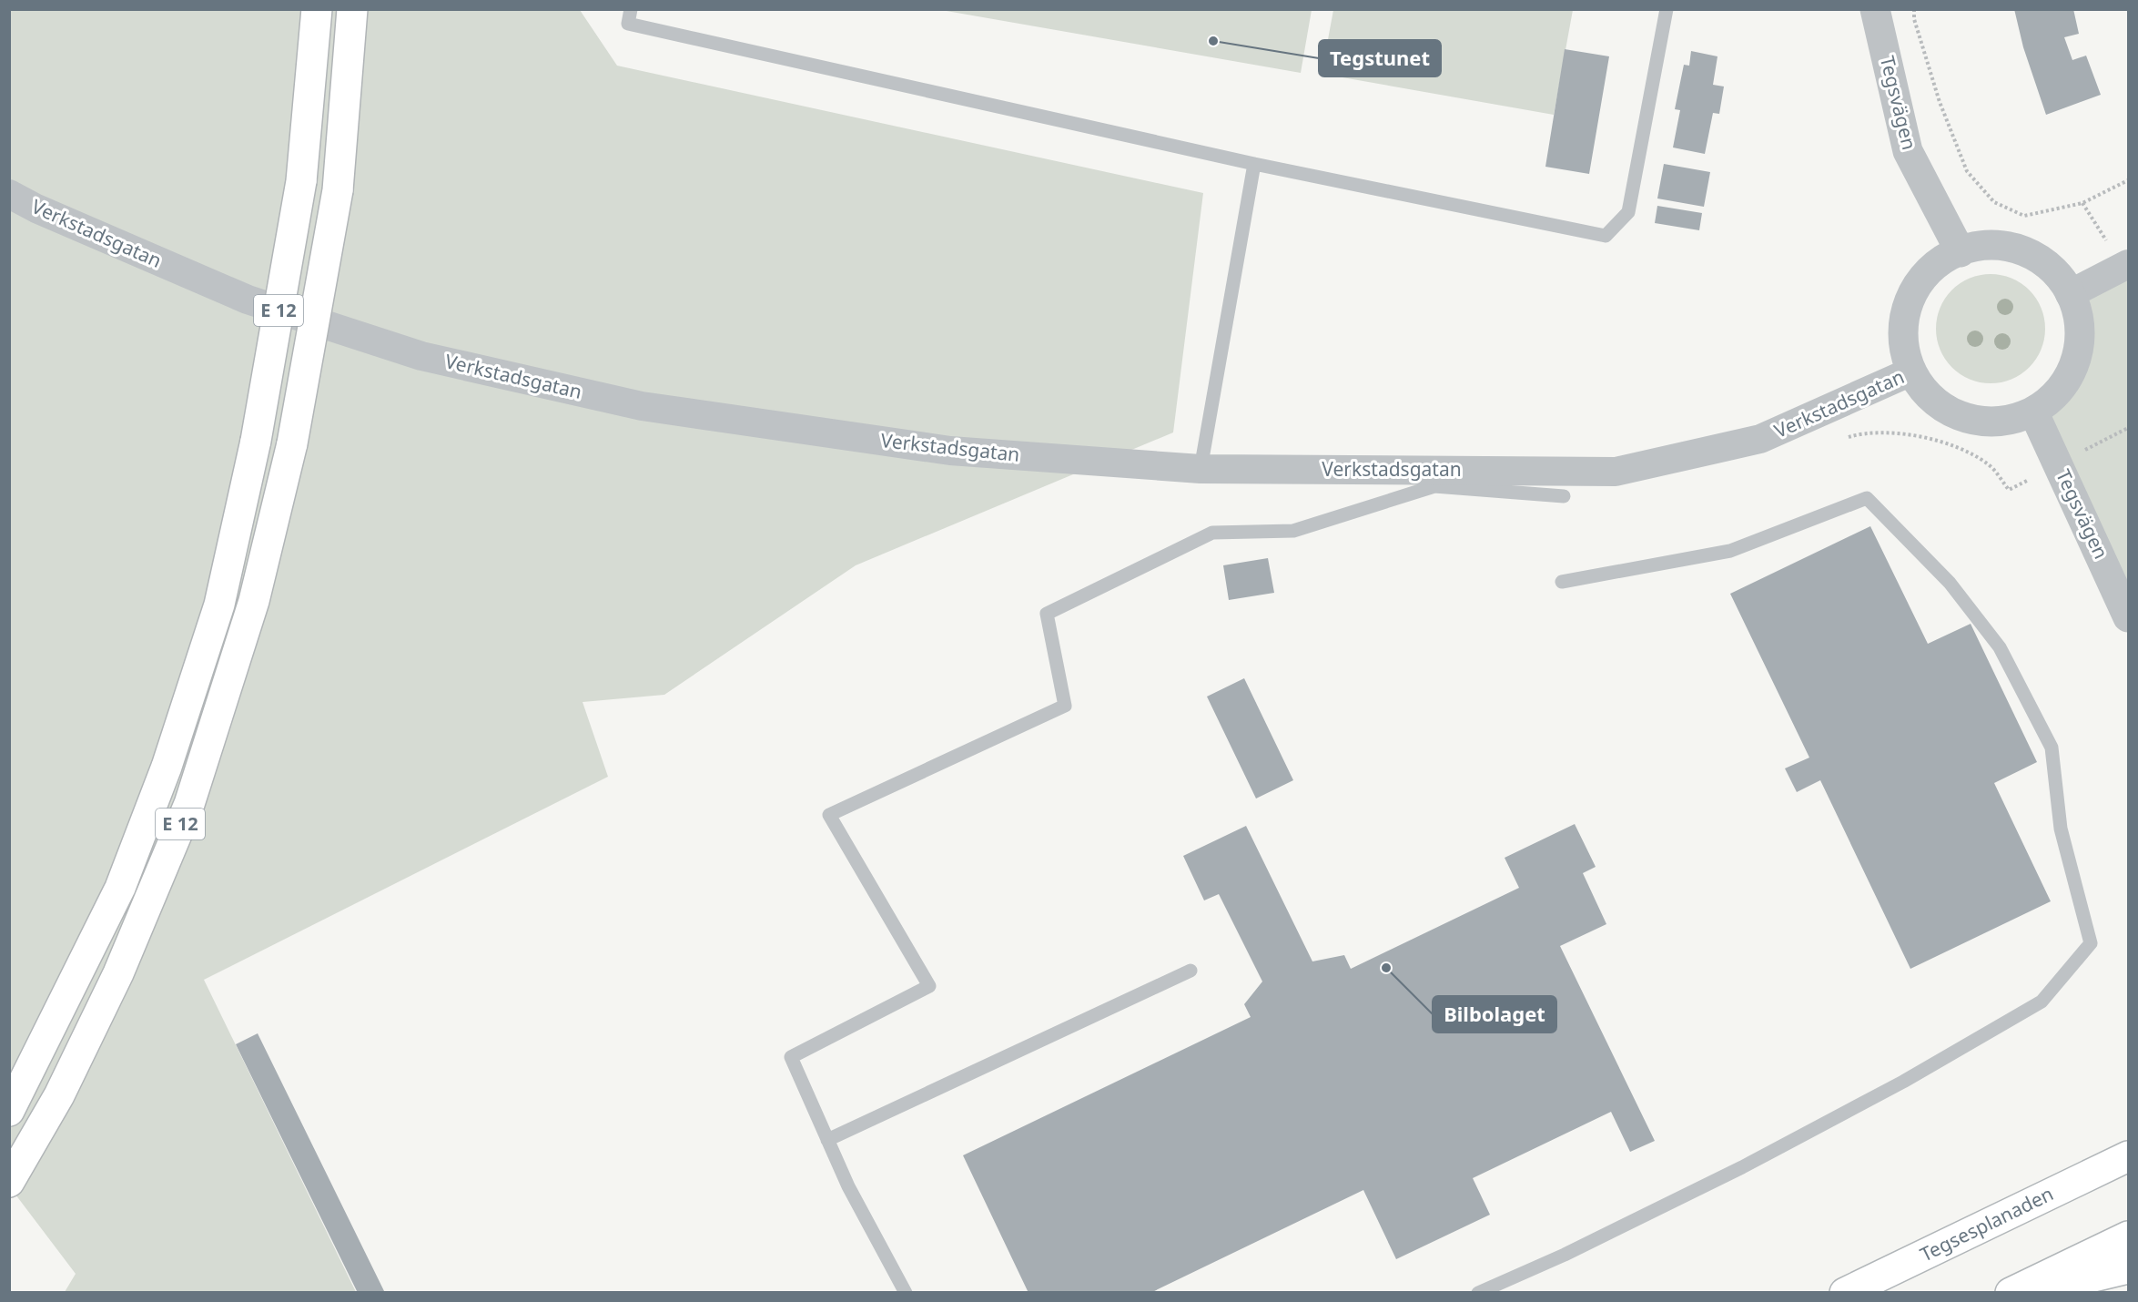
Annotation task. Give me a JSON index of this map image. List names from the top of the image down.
{
  "streets": {
    "main road": ["E 12", "Tegsesplanaden"],
    "street": ["Tegsvägen", "Verkstadsgatan"]
  },
  "crossings": [
    ["Tegsvägen", "Verkstadsgatan"]
  ],
  "places": ["Tegstunet", "Bilbolaget"]
}
